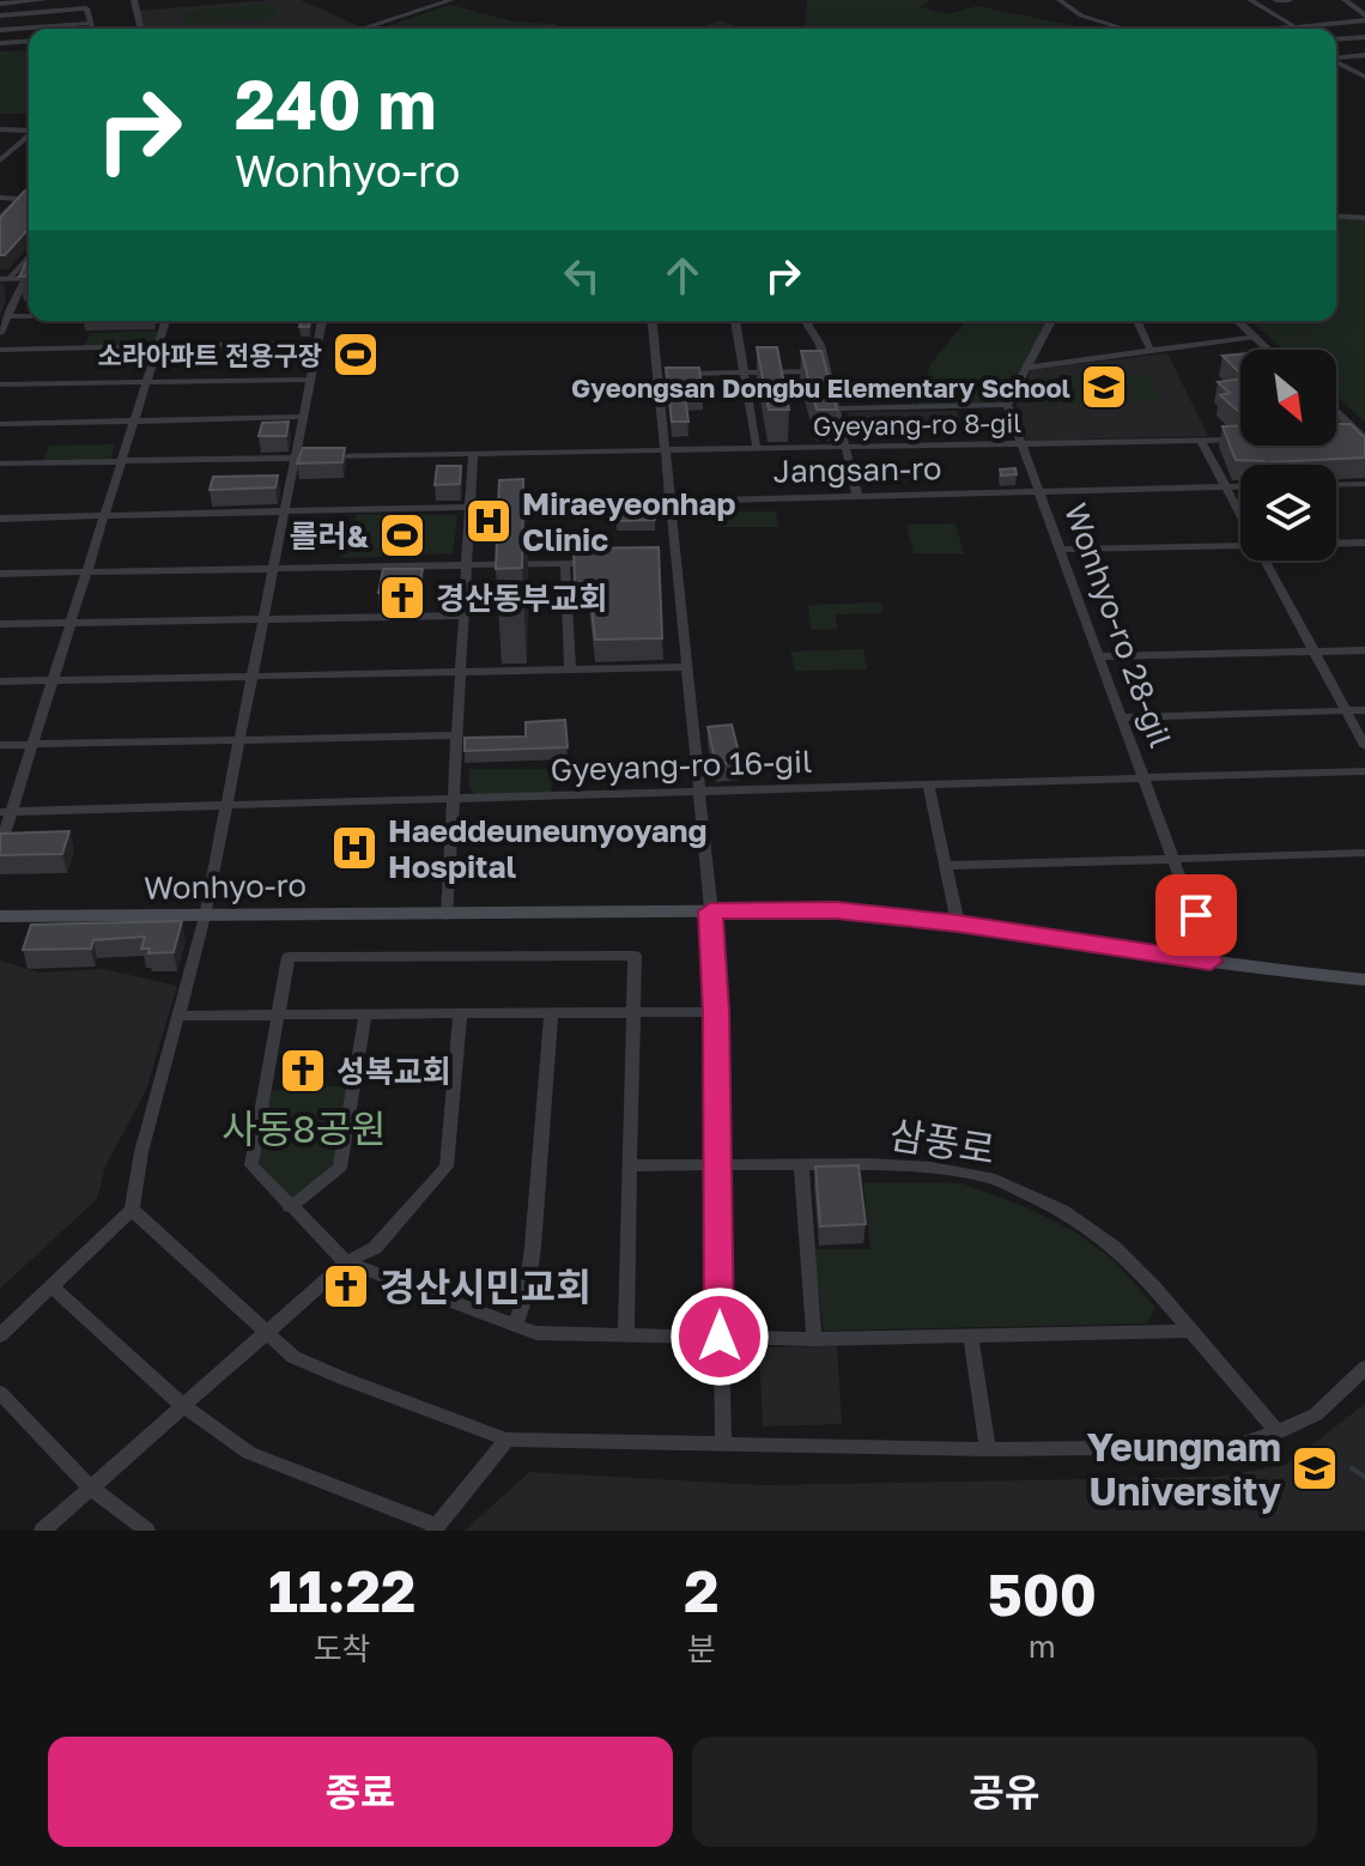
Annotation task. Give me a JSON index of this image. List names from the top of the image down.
{
  "streets": {
    "main road": ["Wonhyo-ro"],
    "street": [
      "Gyeyang-ro 8-gil",
      "Jangsan-ro",
      "Wonhyo-ro 28-gil",
      "Gyeyang-ro 16-gil",
      "삼풍로"
    ]
  },
  "crossings": [
    ["Gyeyang-ro 8-gil", "Wonhyo-ro 28-gil"],
    ["Jangsan-ro", "Wonhyo-ro 28-gil"],
    ["Wonhyo-ro 28-gil", "Gyeyang-ro 16-gil"],
    ["Wonhyo-ro 28-gil", "Wonhyo-ro"]
  ],
  "parks": ["사동8공원"],
  "places": {
    "sports": ["소라아파트 전용구장", "롤러&"],
    "school or university": ["Gyeongsan Dongbu Elementary School", "Yeungnam University"],
    "hospital": ["Miraeyeonhap Clinic", "Haeddeuneunyoyang Hospital"],
    "church": ["경산동부교회", "성복교회", "경산시민교회"]
  },
  "north": "bottom right",
  "page": {
    "turn": ["240 m", "Wonhyo-ro"],
    "eta": [
      "11:22",
      "도착",
      "2",
      "분",
      "500",
      "m"
    ],
    "buttons": ["종료", "공유"]
  }
}
